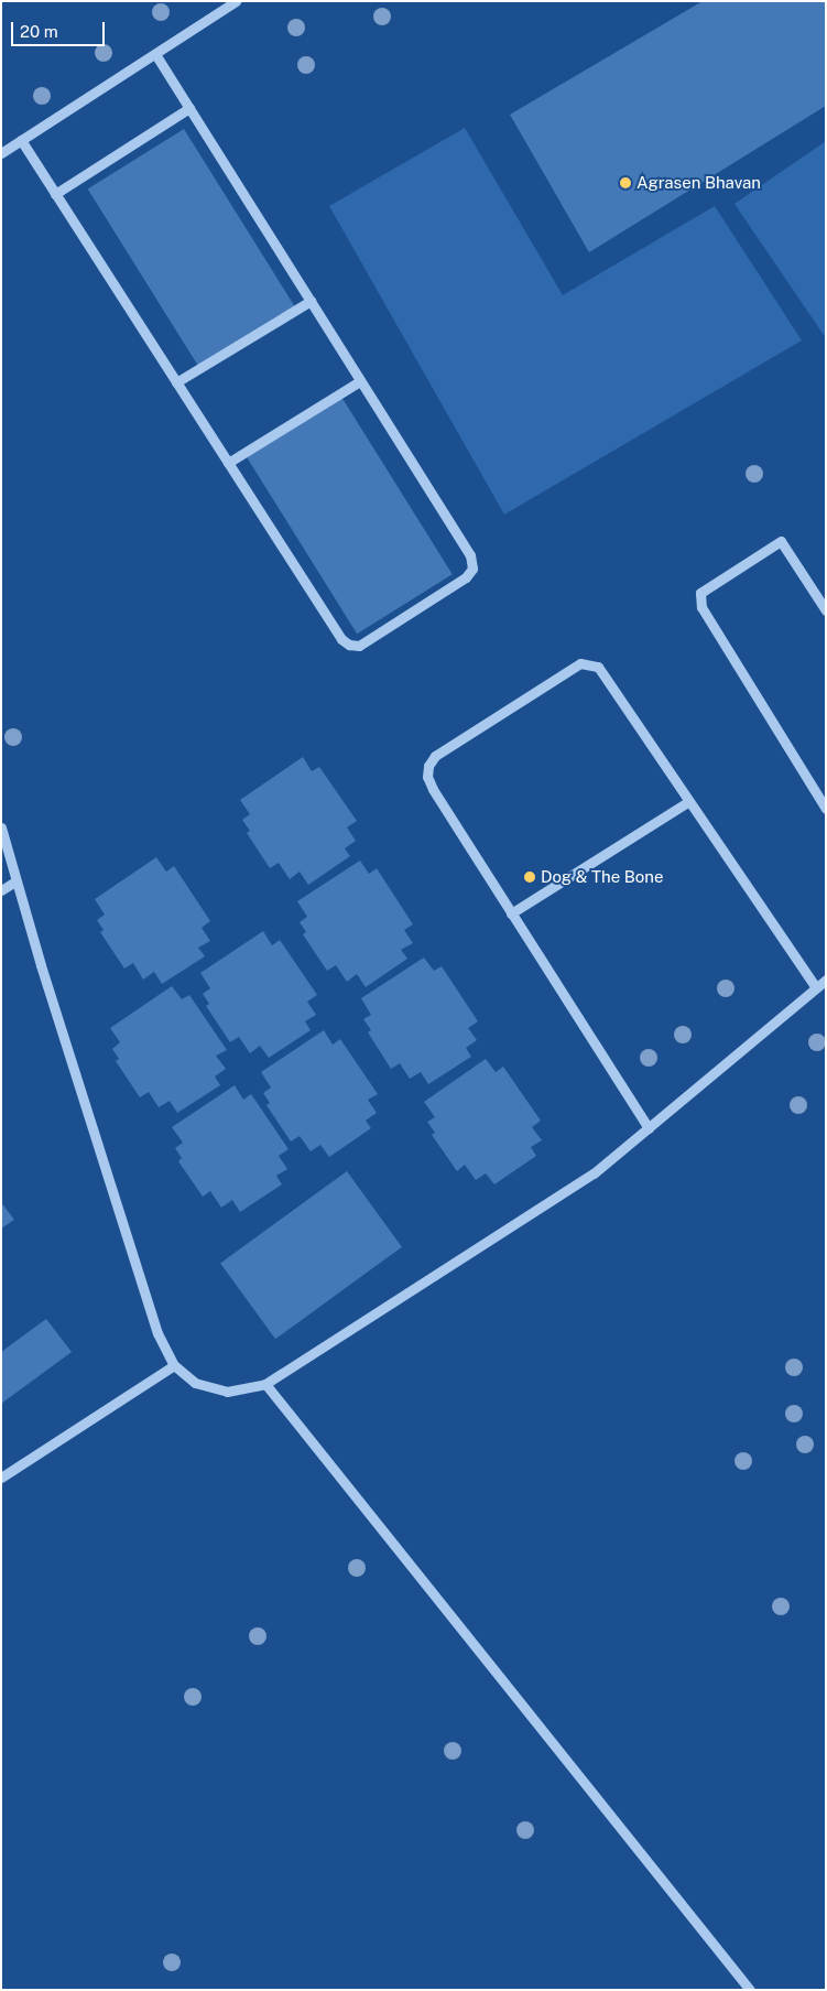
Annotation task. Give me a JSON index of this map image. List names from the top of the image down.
{
  "places": ["Agrasen Bhavan", "Dog & The Bone"],
  "scale_bar": "20 m"
}
